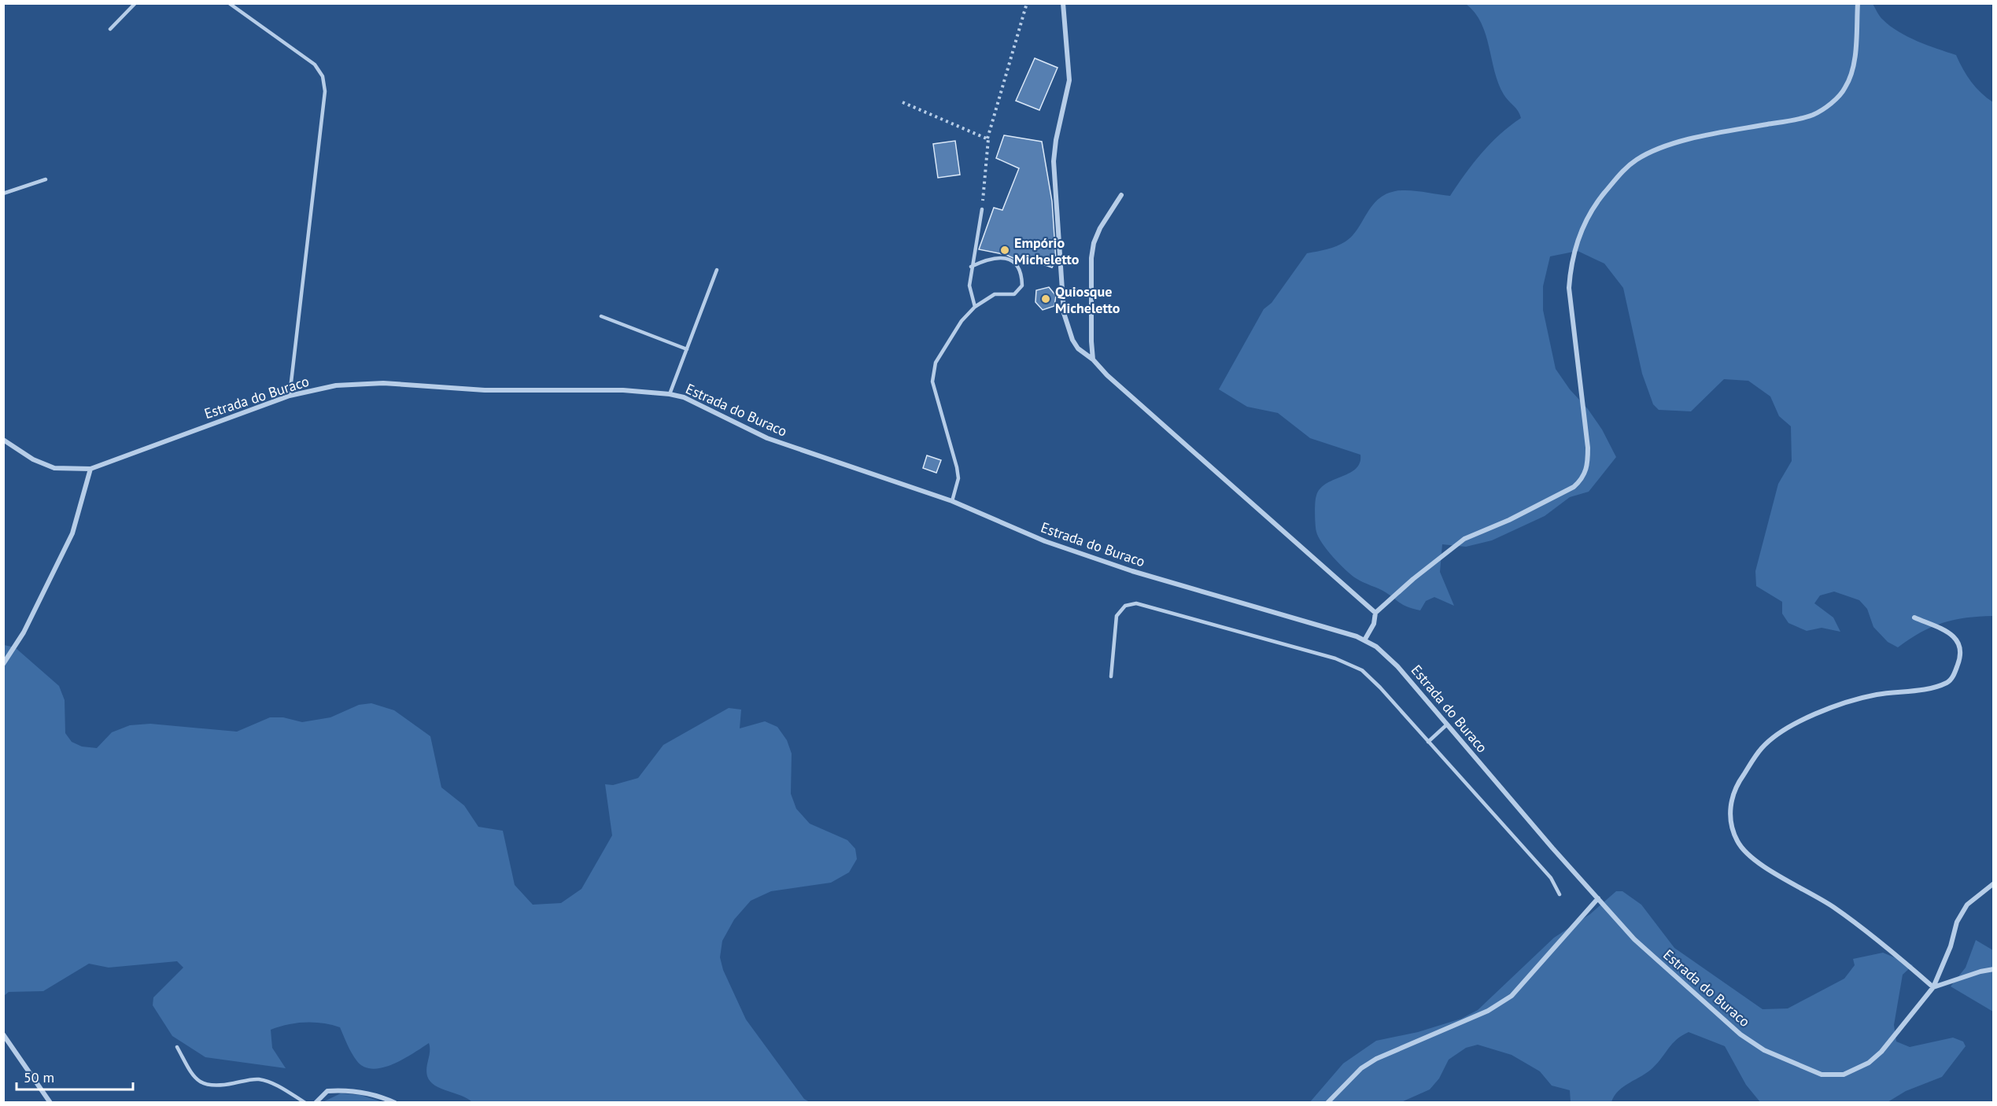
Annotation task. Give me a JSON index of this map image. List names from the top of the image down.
{
  "streets": {
    "street": ["Estrada do Buraco"]
  },
  "places": ["Empório Micheletto", "Quiosque Micheletto"],
  "scale_bar": "50 m"
}
